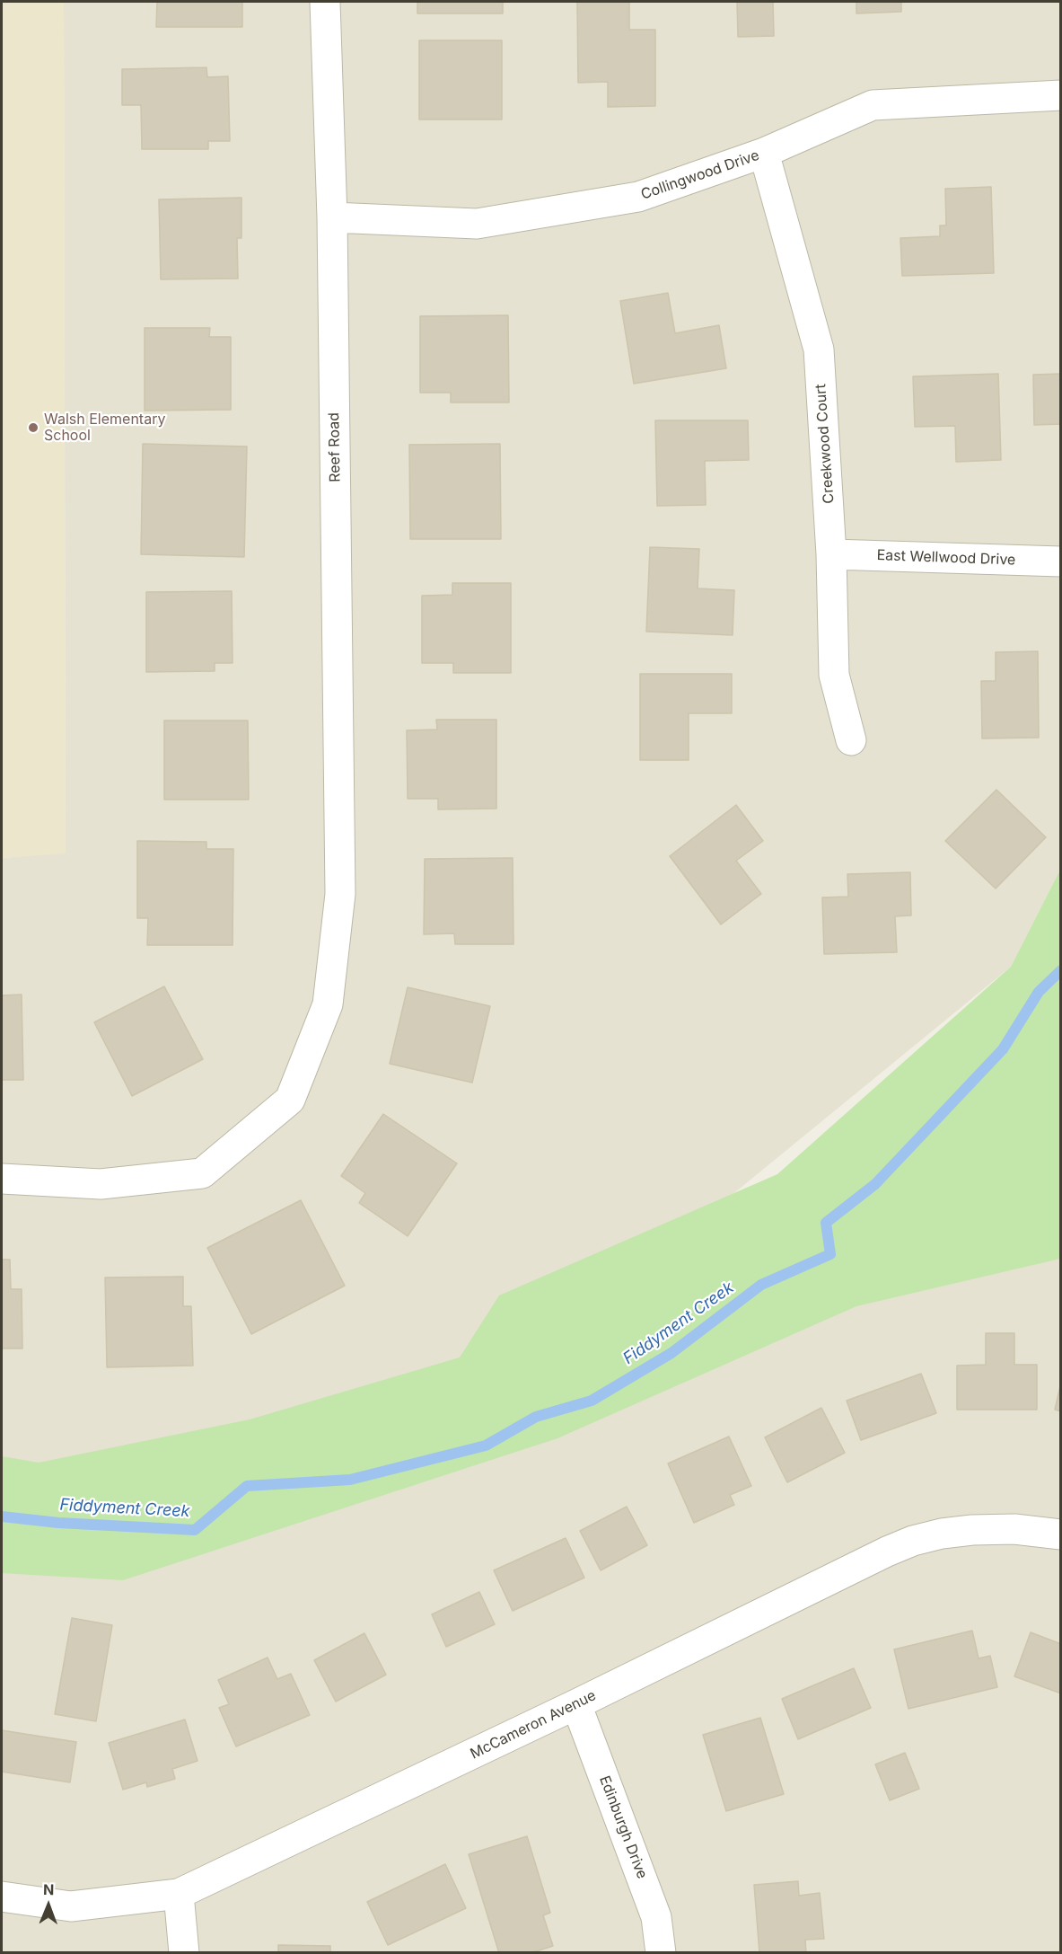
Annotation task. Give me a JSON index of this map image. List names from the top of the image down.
{
  "streets": {
    "street": [
      "Collingwood Drive",
      "Creekwood Court",
      "Reef Road",
      "East Wellwood Drive",
      "McCameron Avenue",
      "Edinburgh Drive"
    ]
  },
  "crossings": [
    ["Collingwood Drive", "Creekwood Court"],
    ["Collingwood Drive", "Reef Road"],
    ["Creekwood Court", "East Wellwood Drive"],
    ["McCameron Avenue", "Edinburgh Drive"]
  ],
  "water": ["Fiddyment Creek"],
  "places": ["Walsh Elementary School"],
  "north": "top"
}
